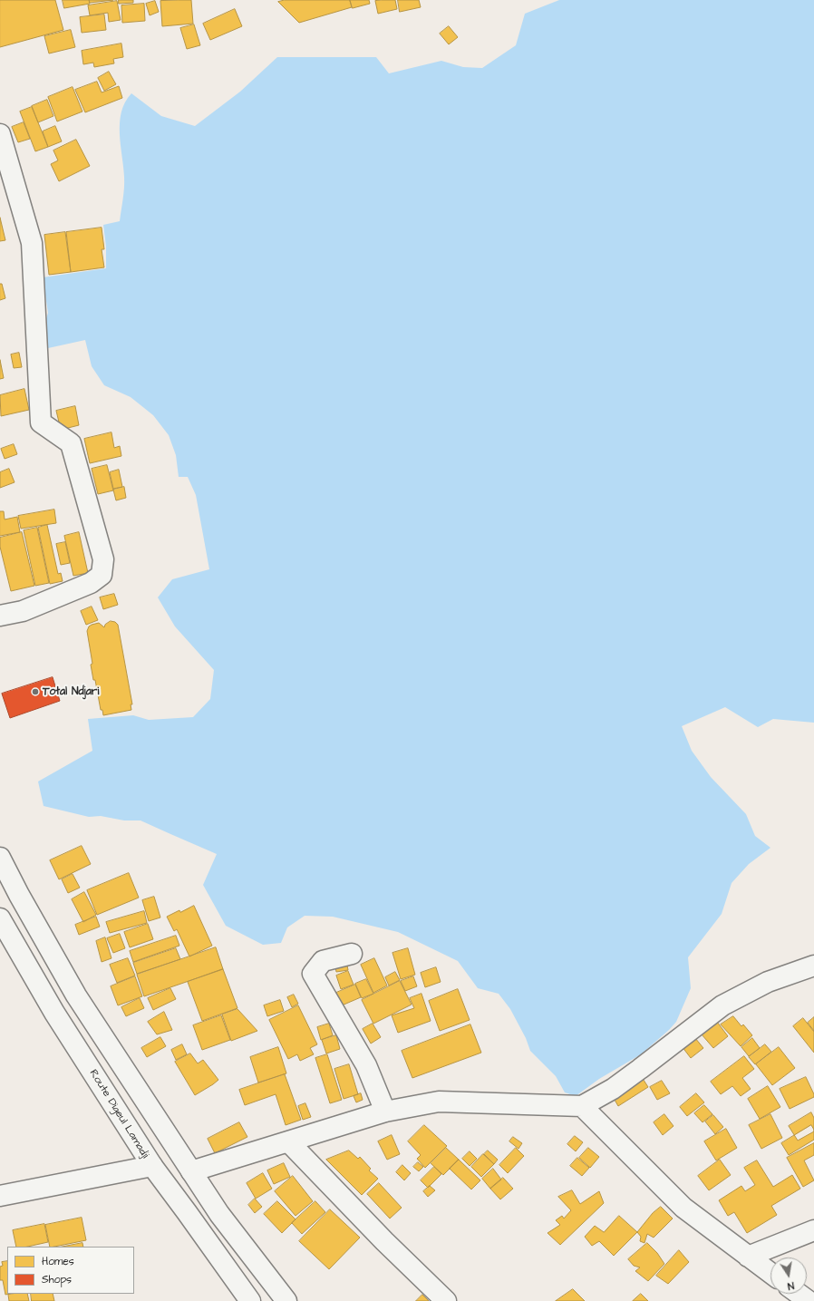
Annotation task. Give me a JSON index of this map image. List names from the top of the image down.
{
  "streets": {
    "street": ["Route Digeul Lamadji"]
  },
  "places": ["Total Ndjari"],
  "legend": ["Homes", "Shops"],
  "north": "bottom"
}
